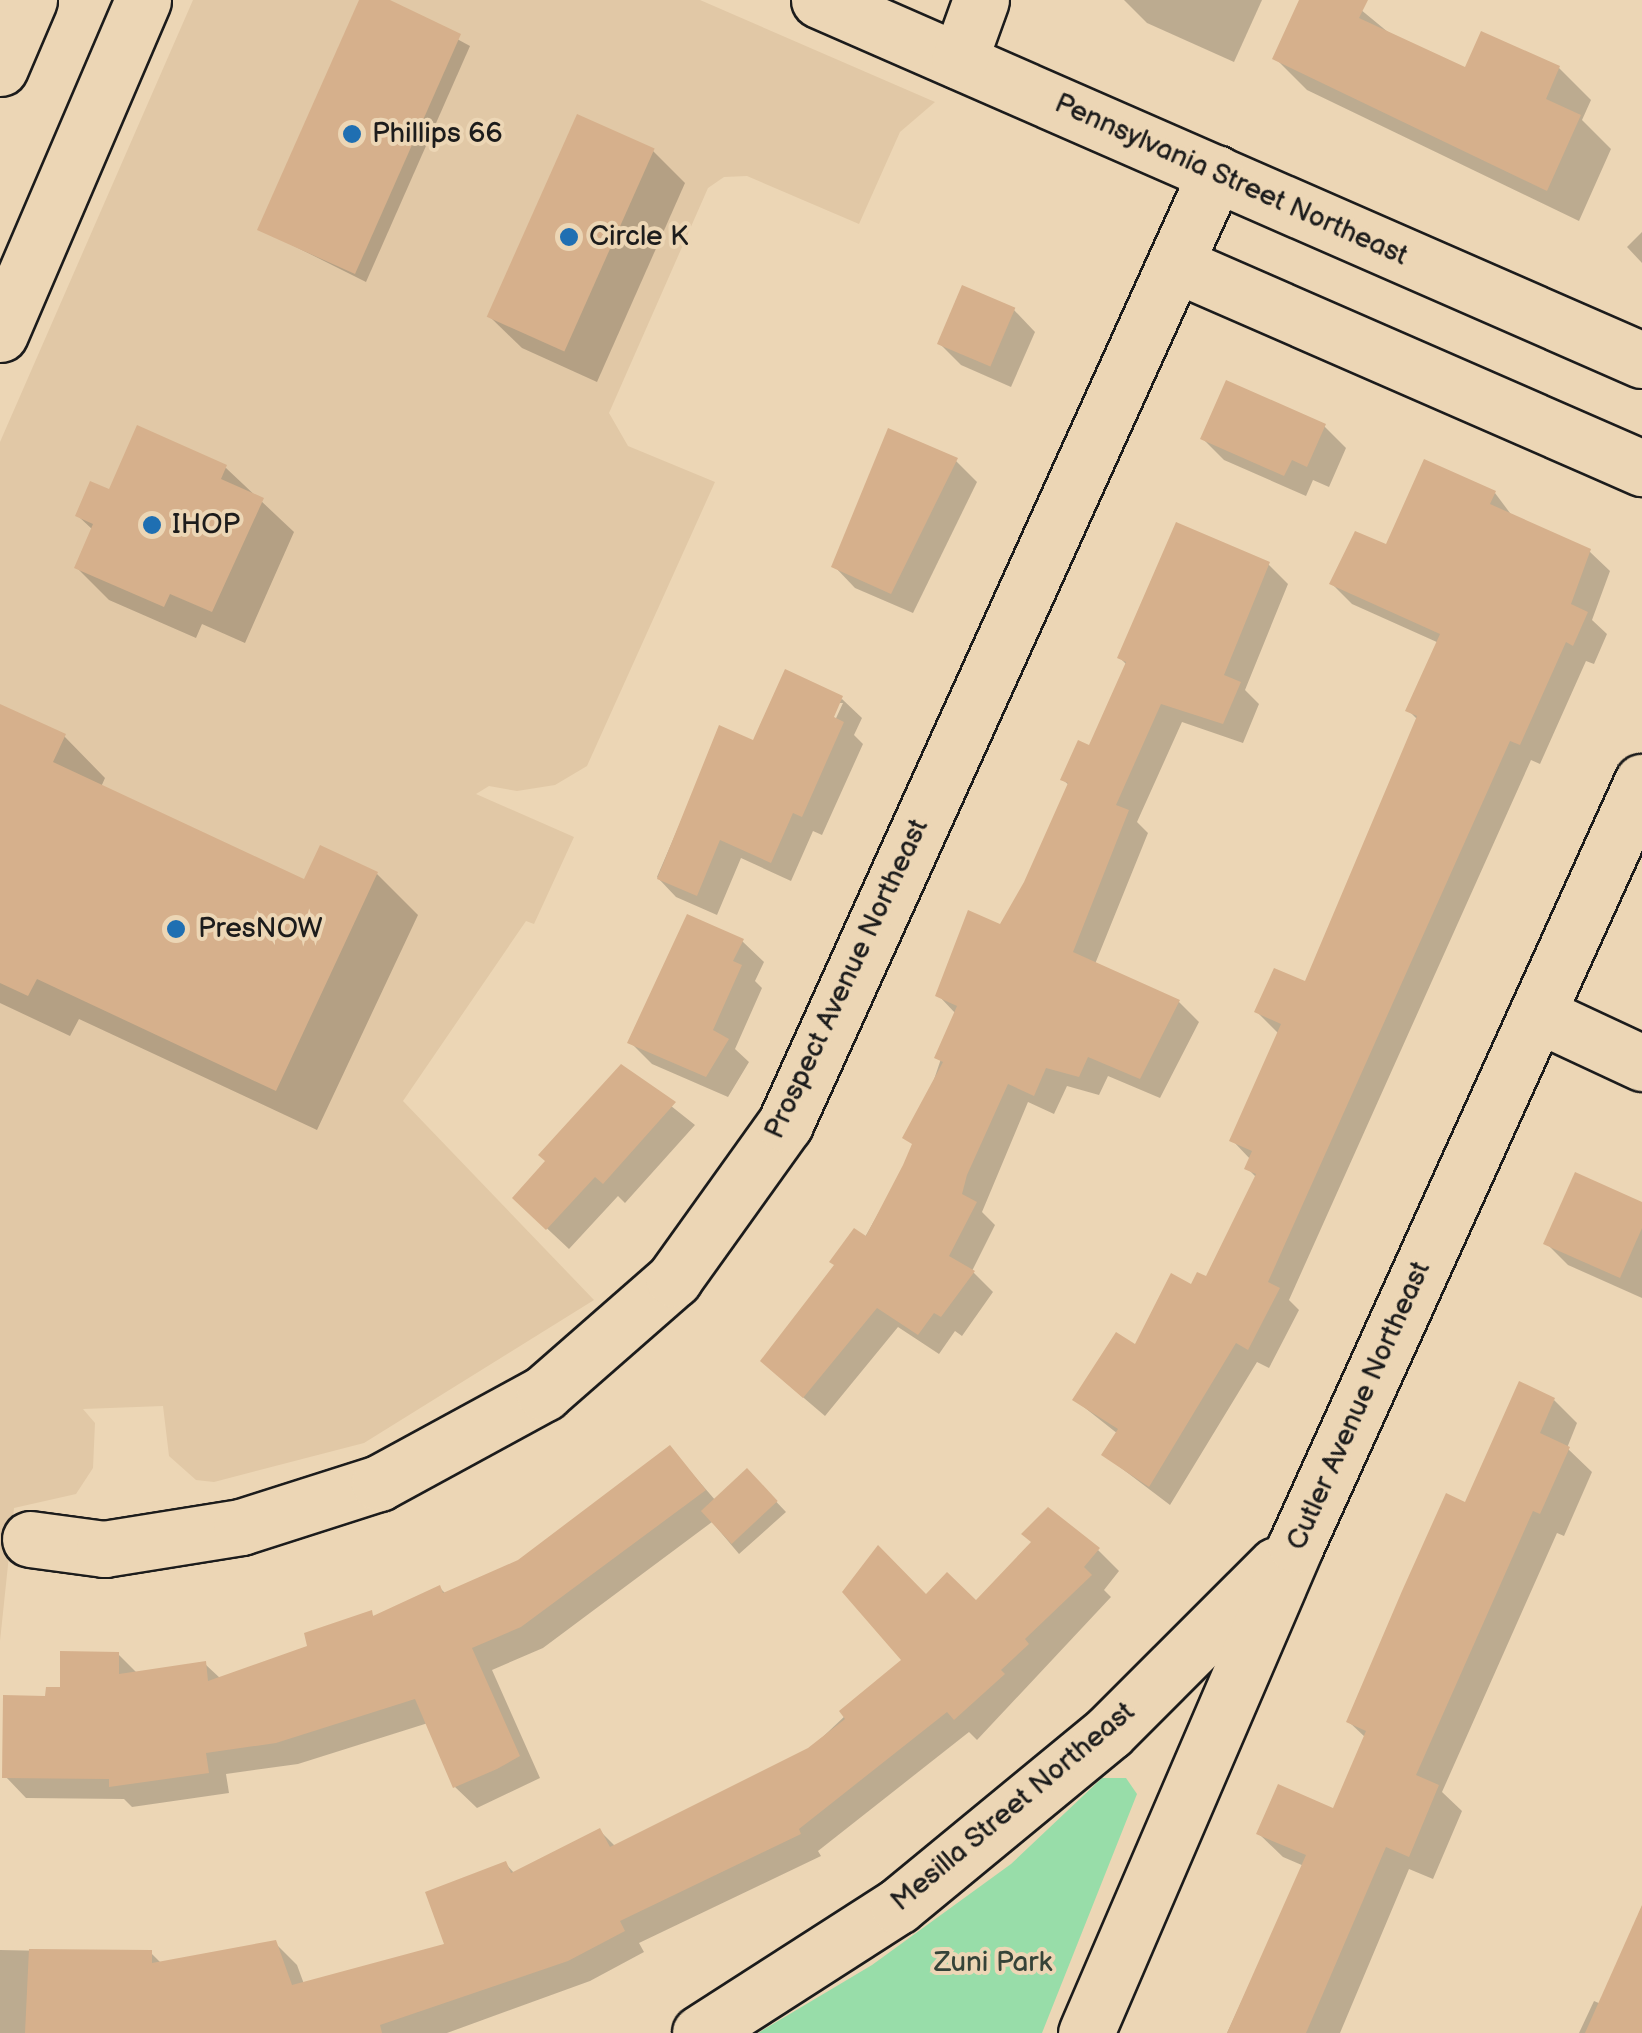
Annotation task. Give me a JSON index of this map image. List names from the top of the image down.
{
  "streets": {
    "street": [
      "Pennsylvania Street Northeast",
      "Prospect Avenue Northeast",
      "Cutler Avenue Northeast",
      "Mesilla Street Northeast"
    ]
  },
  "crossings": [
    ["Pennsylvania Street Northeast", "Prospect Avenue Northeast"],
    ["Cutler Avenue Northeast", "Mesilla Street Northeast"]
  ],
  "parks": ["Zuni Park"],
  "places": [
    "Phillips 66",
    "Circle K",
    "IHOP",
    "PresNOW"
  ]
}
